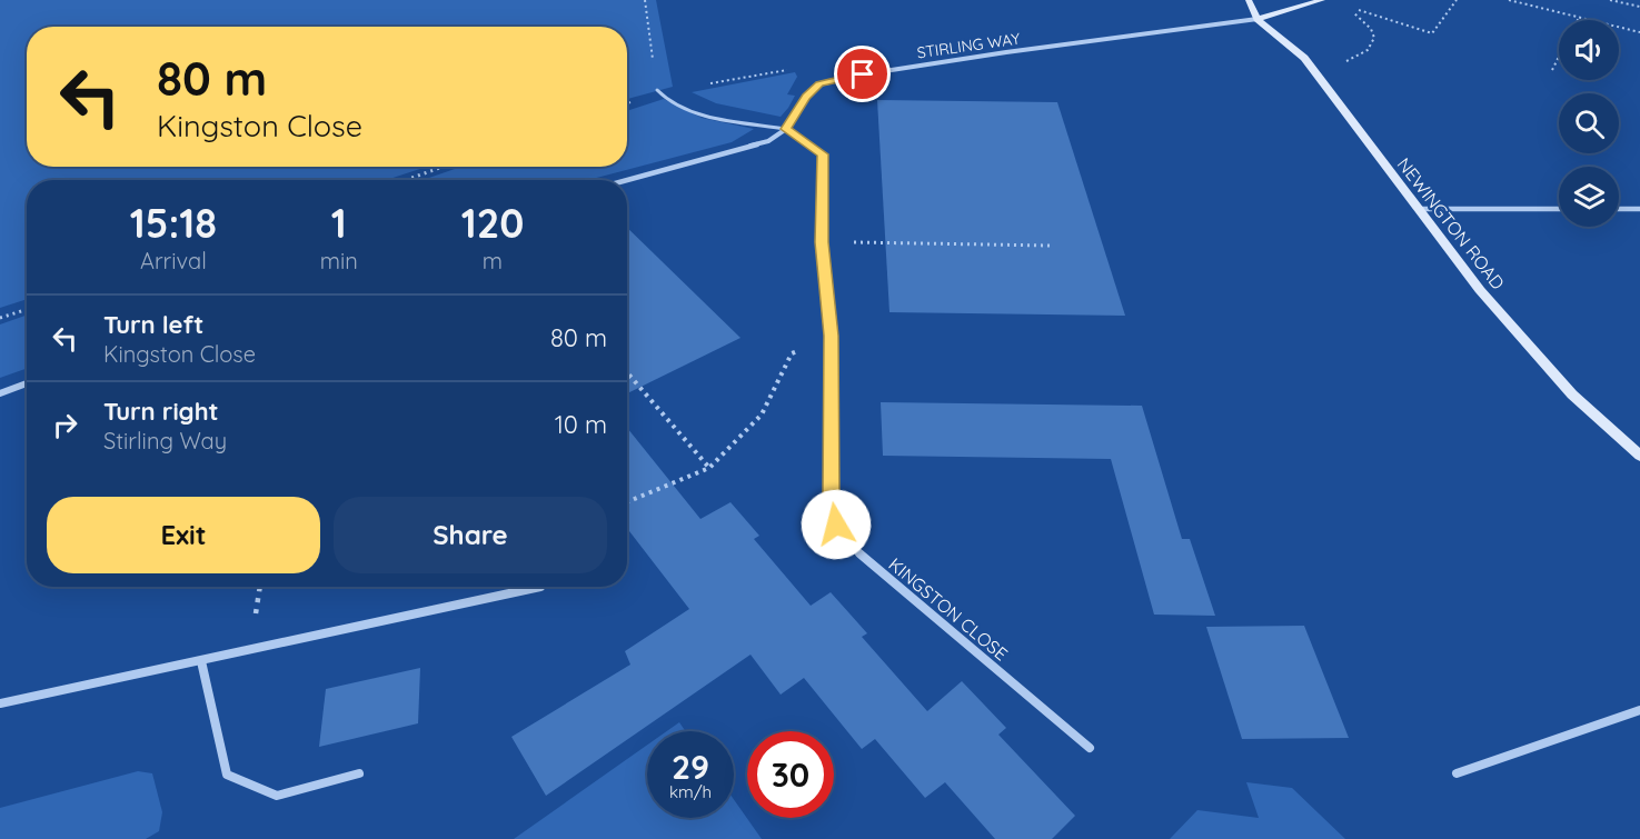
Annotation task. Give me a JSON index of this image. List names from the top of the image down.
{
  "streets": {
    "main road": ["NEWINGTON ROAD"],
    "street": ["STIRLING WAY", "KINGSTON CLOSE"]
  },
  "crossings": [
    ["STIRLING WAY", "NEWINGTON ROAD"],
    ["STIRLING WAY", "KINGSTON CLOSE"]
  ],
  "page": {
    "turn": ["80 m", "Kingston Close"],
    "eta": [
      "15:18",
      "Arrival",
      "1",
      "min",
      "120",
      "m"
    ],
    "list": [
      {
        "name": "Turn left",
        "note": "Kingston Close",
        "value": "80 m"
      },
      {
        "name": "Turn right",
        "note": "Stirling Way",
        "value": "10 m"
      }
    ],
    "buttons": ["Exit", "Share"],
    "speed": "29 km/h",
    "limit": "30"
  }
}
